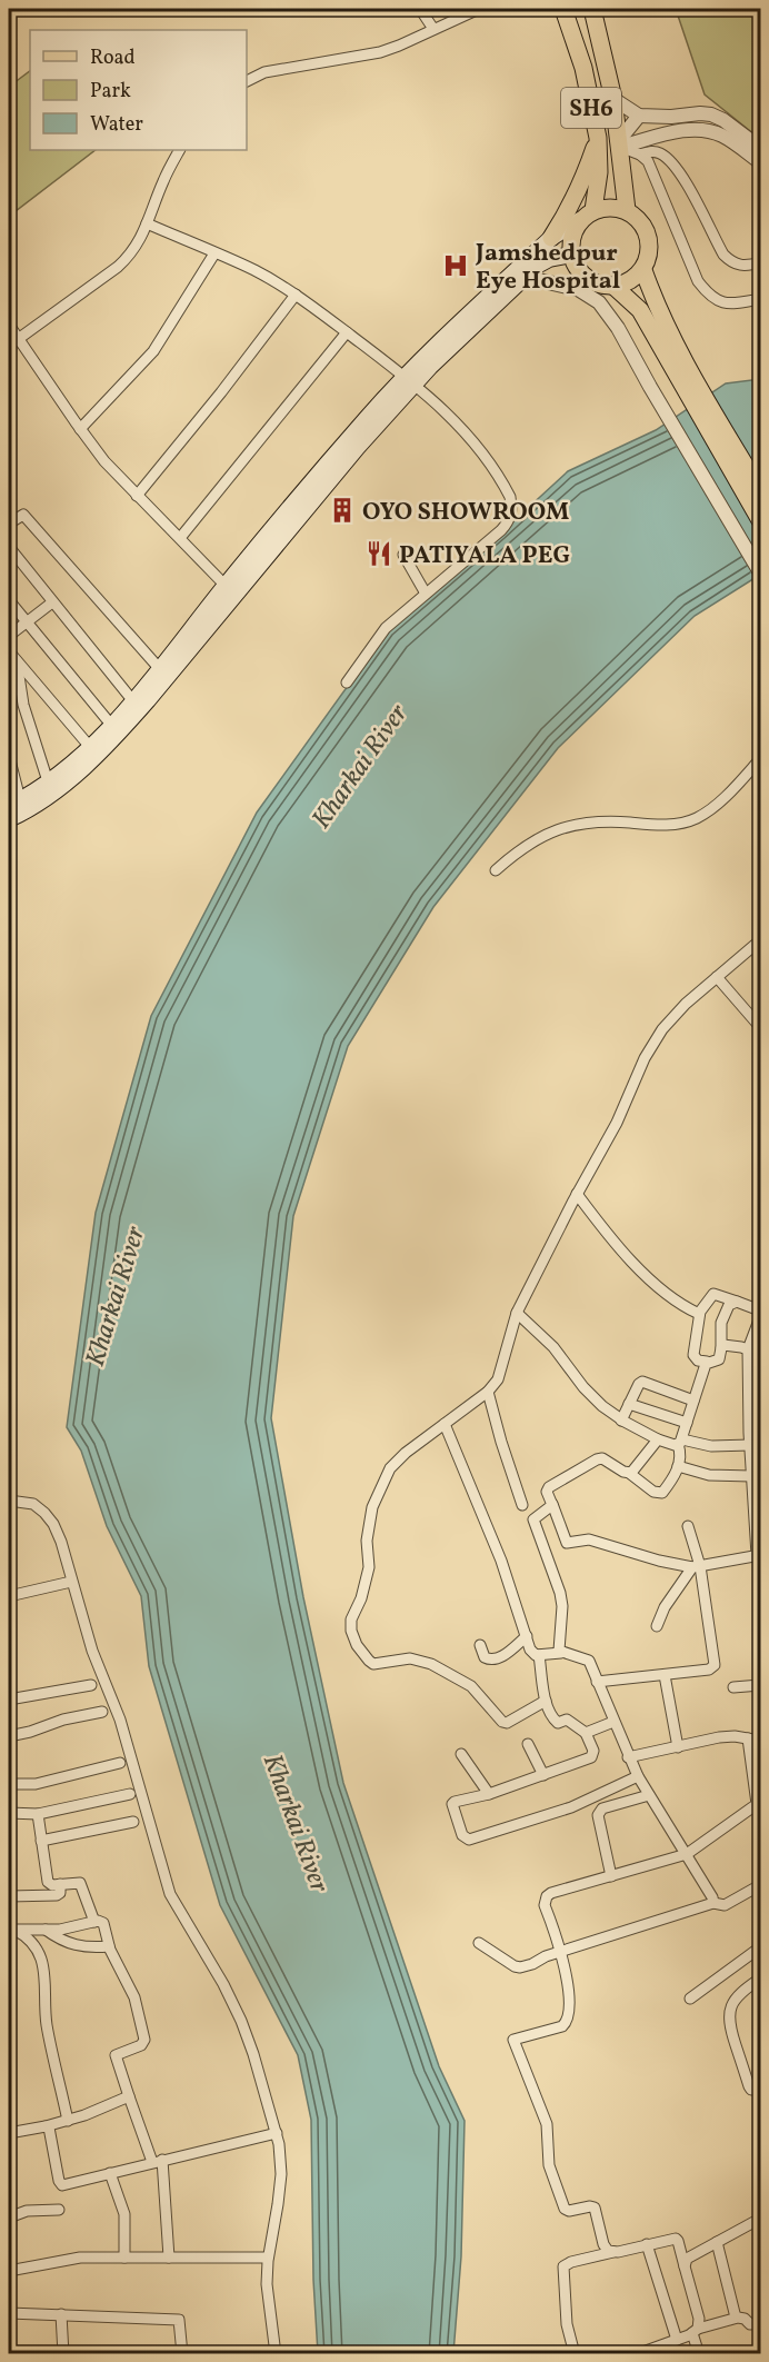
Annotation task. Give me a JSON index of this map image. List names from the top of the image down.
{
  "streets": {
    "main road": ["SH6"]
  },
  "water": ["Kharkai River"],
  "places": {
    "hospital": ["Jamshedpur Eye Hospital"],
    "building": ["OYO SHOWROOM"],
    "restaurant": ["PATIYALA PEG"]
  },
  "legend": ["Road", "Park", "Water"]
}
